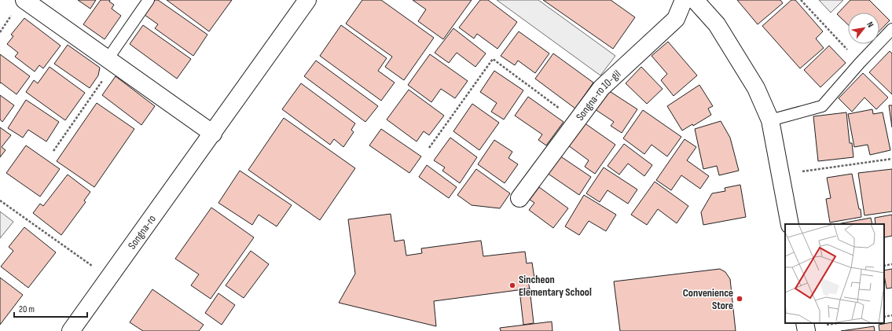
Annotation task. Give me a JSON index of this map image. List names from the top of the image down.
{
  "streets": {
    "street": ["Songna-ro 10-gil", "Songna-ro"]
  },
  "places": ["Sincheon Elementary School", "Convenience Store"],
  "scale_bar": "20 m",
  "north": "top right"
}
